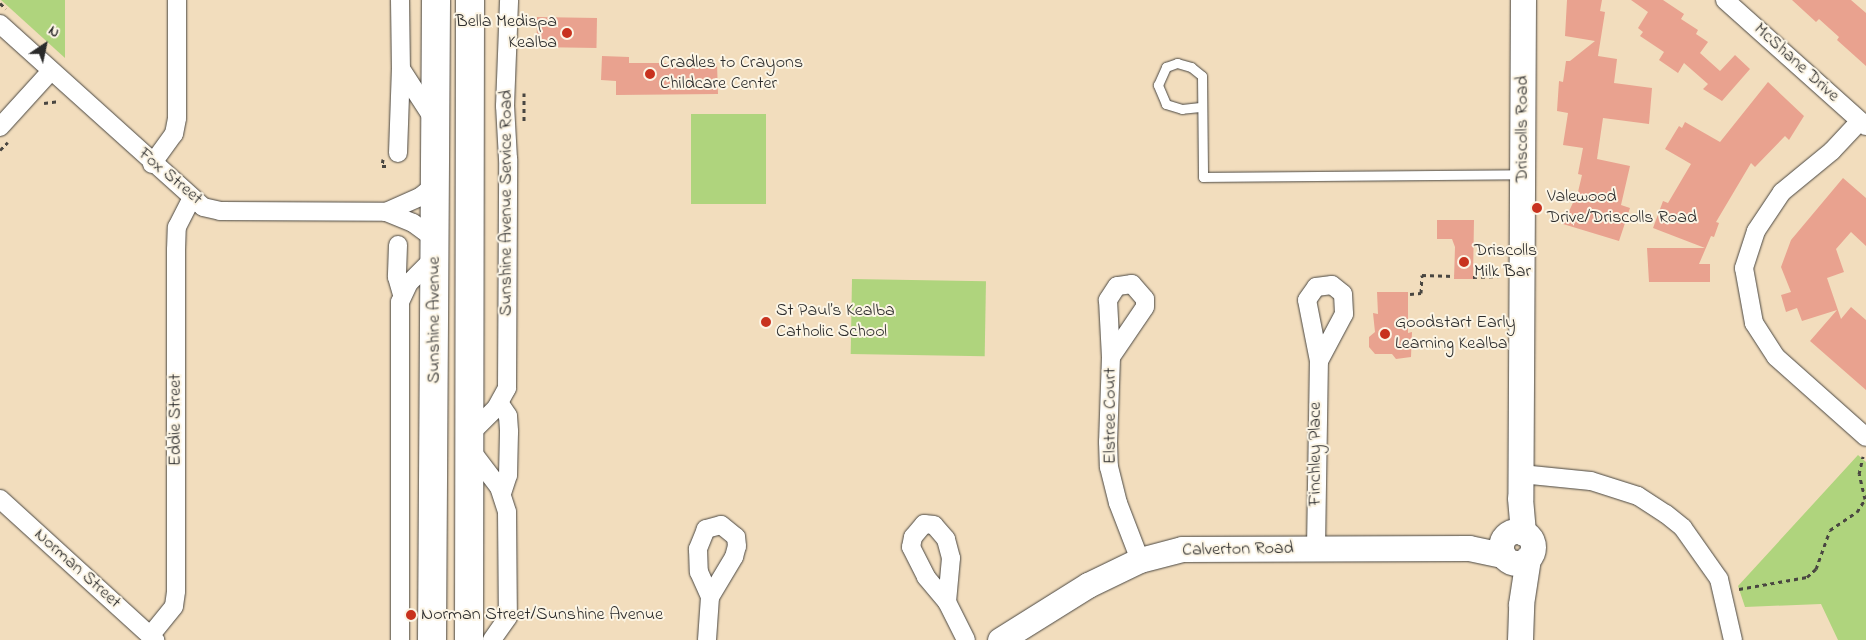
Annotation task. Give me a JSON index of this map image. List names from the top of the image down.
{
  "streets": {
    "main road": ["Sunshine Avenue"],
    "street": [
      "McShane Drive",
      "Driscolls Road",
      "Fox Street",
      "Sunshine Avenue Service Road",
      "Elstree Court",
      "Eddie Street",
      "Finchley Place",
      "Calverton Road",
      "Norman Street"
    ]
  },
  "crossings": [
    ["Driscolls Road", "Calverton Road"],
    ["Fox Street", "Sunshine Avenue"],
    ["Fox Street", "Eddie Street"],
    ["Sunshine Avenue Service Road", "Sunshine Avenue"],
    ["Elstree Court", "Calverton Road"],
    ["Eddie Street", "Norman Street"],
    ["Finchley Place", "Calverton Road"]
  ],
  "places": [
    "Bella Medispa Kealba",
    "Cradles to Crayons Childcare Center",
    "Valewood Drive/Driscolls Road",
    "Driscolls Milk Bar",
    "St Paul’s Kealba Catholic School",
    "Goodstart Early Learning Kealba",
    "Norman Street/Sunshine Avenue"
  ],
  "north": "top right"
}
